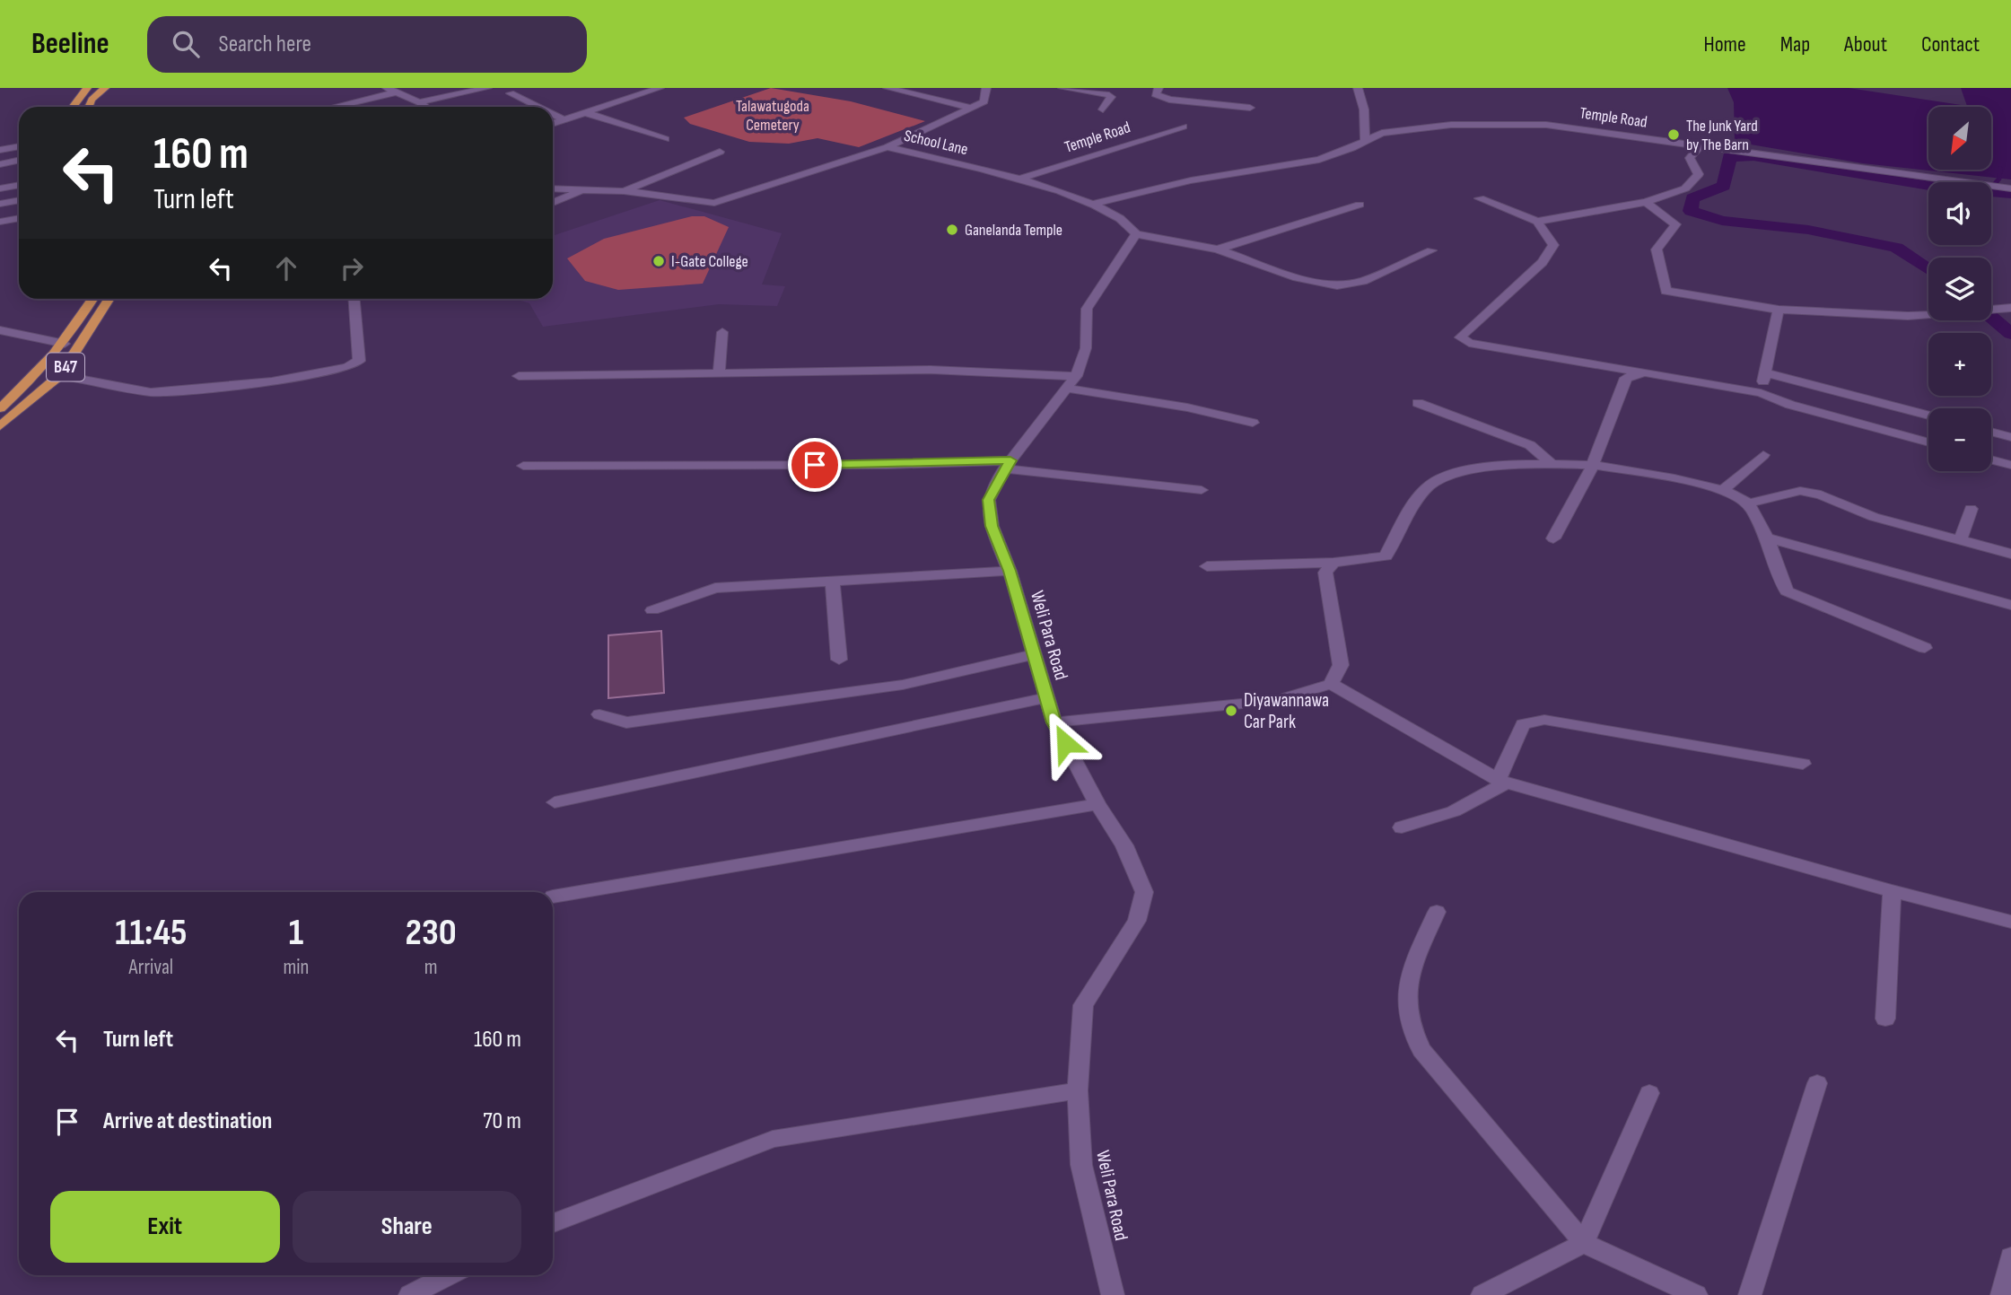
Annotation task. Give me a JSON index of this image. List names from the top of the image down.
{
  "streets": {
    "main road": ["B47"],
    "street": ["Temple Road", "School Lane", "Weli Para Road"]
  },
  "crossings": [
    ["Temple Road", "School Lane"]
  ],
  "parks": ["Talawatugoda Cemetery"],
  "places": [
    "The Junk Yard by The Barn",
    "Ganelanda Temple",
    "I-Gate College",
    "Diyawannawa Car Park"
  ],
  "north": "bottom left",
  "page": {
    "header": "Beeline",
    "search": "Search here",
    "nav": [
      "Home",
      "Map",
      "About",
      "Contact"
    ],
    "map_buttons": ["+", "−"],
    "turn": ["160 m", "Turn left"],
    "eta": [
      "11:45",
      "Arrival",
      "1",
      "min",
      "230",
      "m"
    ],
    "list": [
      {
        "name": "Turn left",
        "value": "160 m"
      },
      {
        "name": "Arrive at destination",
        "value": "70 m"
      }
    ],
    "buttons": ["Exit", "Share"]
  }
}
